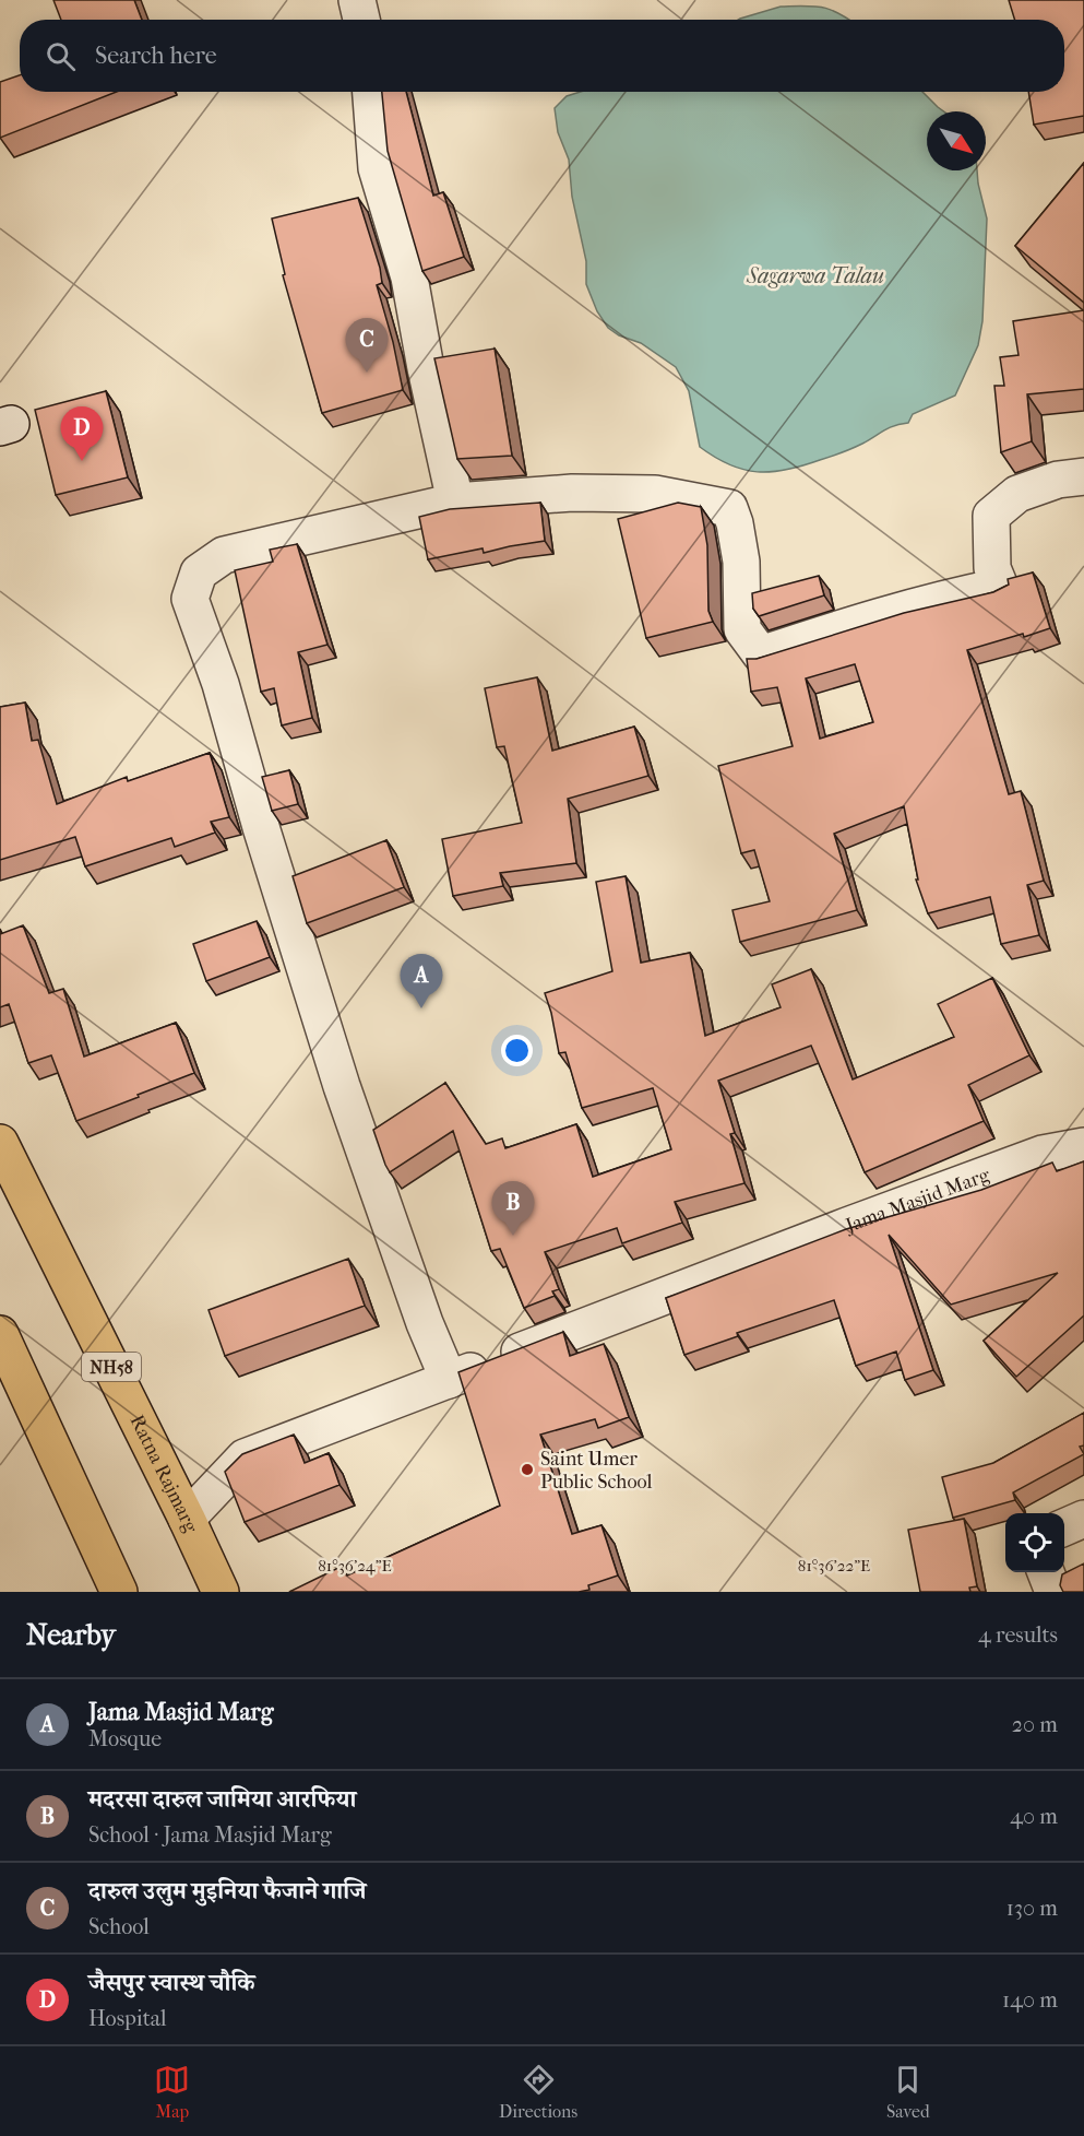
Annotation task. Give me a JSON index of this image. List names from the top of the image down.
{
  "streets": {
    "highway": ["NH58", "Ratna Rajmarg"],
    "street": ["Jama Masjid Marg"]
  },
  "crossings": [
    ["Jama Masjid Marg", "Ratna Rajmarg"]
  ],
  "water": ["Sagarwa Talau"],
  "places": ["Saint Umer Public School"],
  "north": "bottom right",
  "page": {
    "search": "Search here",
    "pins": [
      "C",
      "D",
      "A",
      "B"
    ],
    "heading": ["Nearby", "4 results"],
    "list": [
      {
        "mark": "A",
        "name": "Jama Masjid Marg",
        "note": "Mosque",
        "value": "20 m"
      },
      {
        "mark": "B",
        "name": "मदरसा दारुल जामिया आरफिया",
        "note": "School · Jama Masjid Marg",
        "value": "40 m"
      },
      {
        "mark": "C",
        "name": "दारुल उलुम मुइनिया फैजाने गाजि",
        "note": "School",
        "value": "130 m"
      },
      {
        "mark": "D",
        "name": "जैसपुर स्वास्थ चौकि",
        "note": "Hospital",
        "value": "140 m"
      }
    ],
    "nav": ["Map", "Directions", "Saved"]
  },
  "coordinates": ["81°36'24\"E", "81°36'22\"E"]
}
